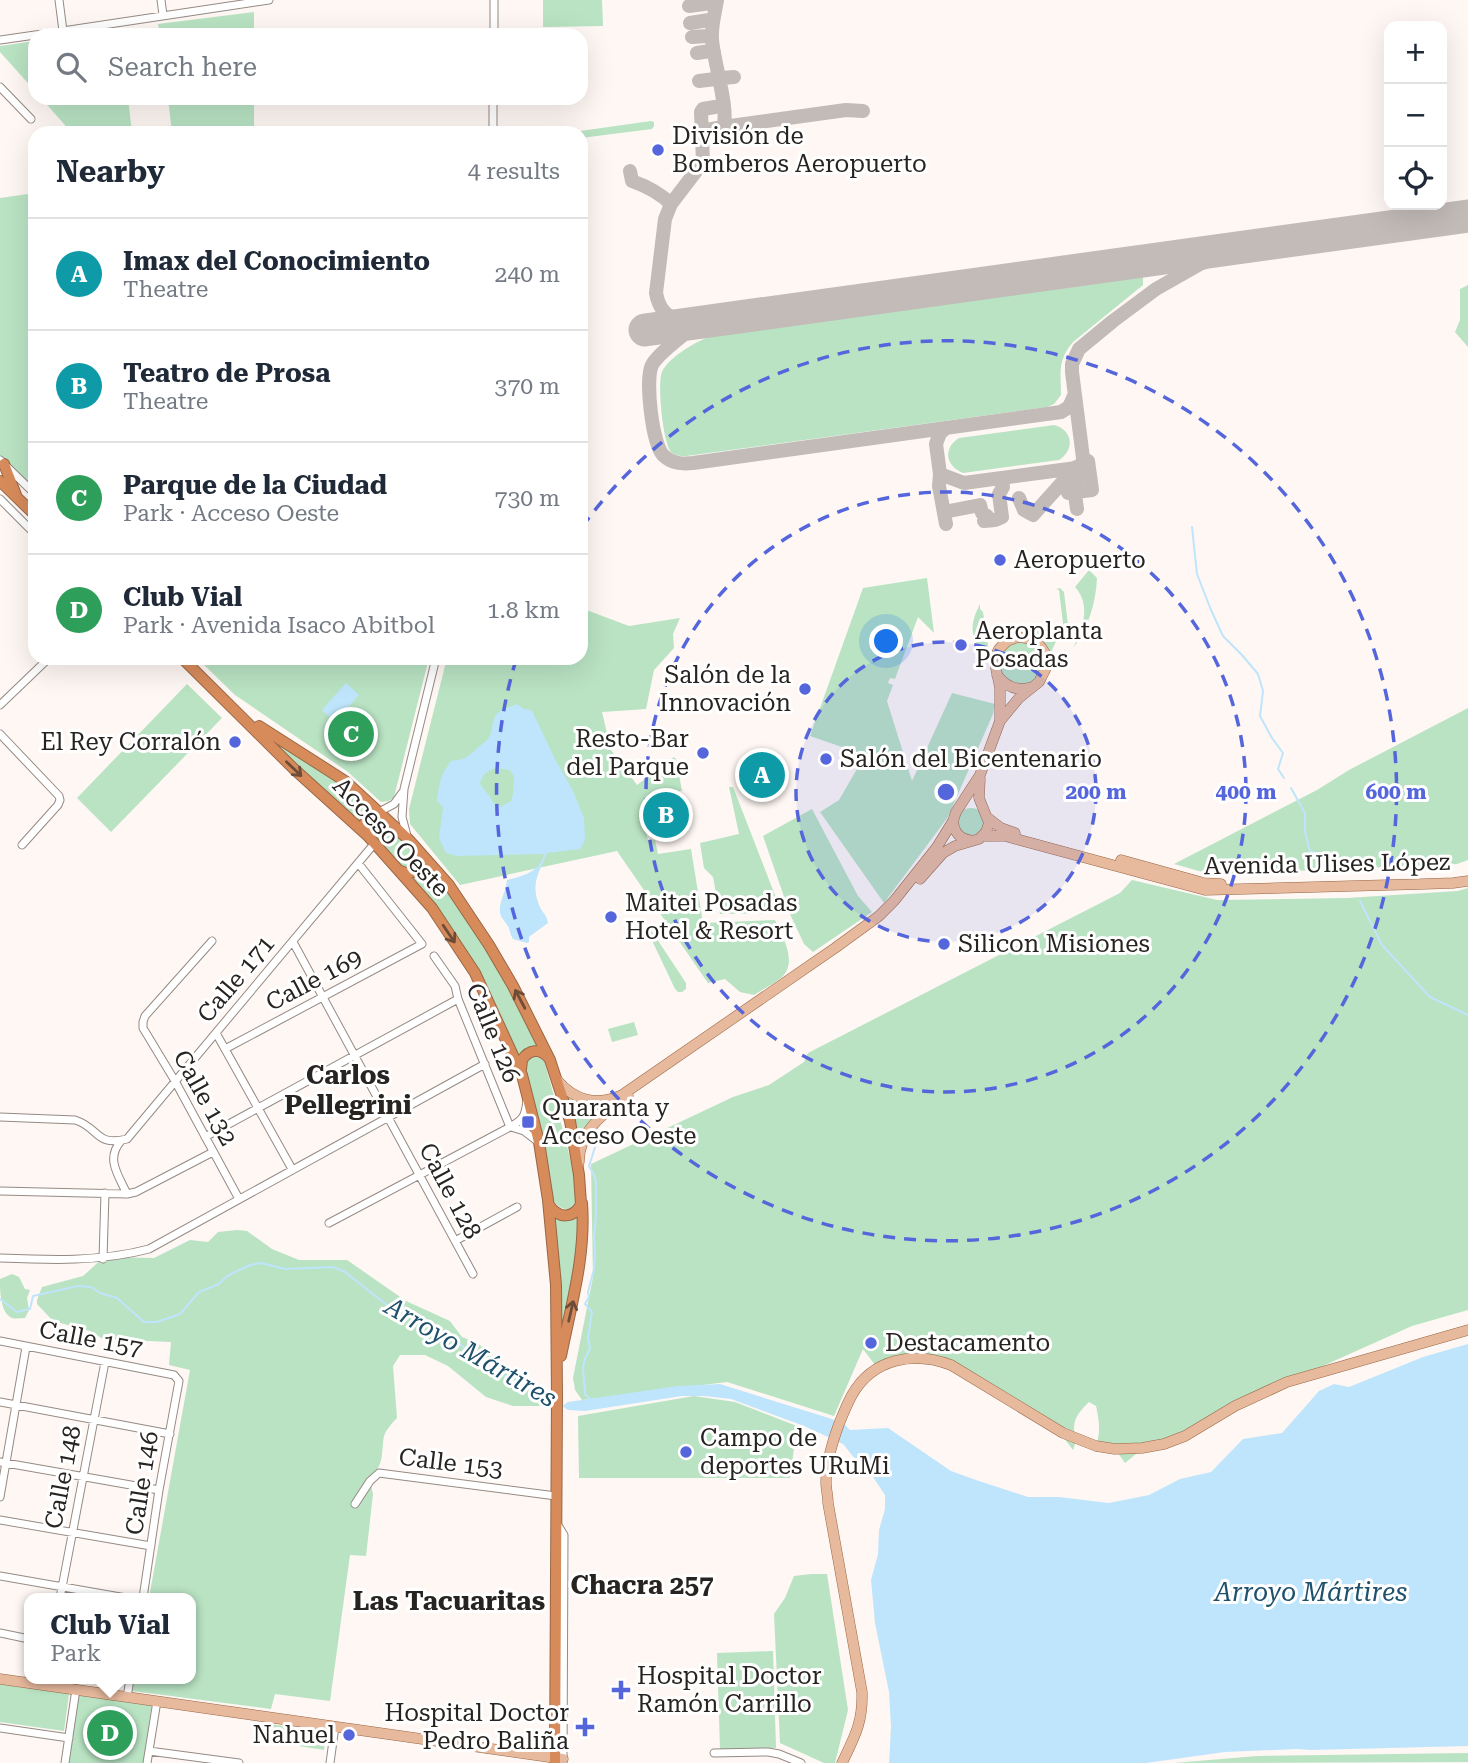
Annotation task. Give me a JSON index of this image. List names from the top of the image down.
{
  "streets": {
    "highway": ["Acceso Oeste"],
    "main road": ["Avenida Ulises López"],
    "street": [
      "Calle 171",
      "Calle 169",
      "Calle 126",
      "Calle 132",
      "Calle 128",
      "Calle 157",
      "Calle 153",
      "Calle 148",
      "Calle 146"
    ]
  },
  "crossings": [
    ["Acceso Oeste", "Calle 171"],
    ["Calle 171", "Calle 169"],
    ["Calle 171", "Calle 132"],
    ["Calle 171", "Calle 128"],
    ["Calle 169", "Calle 128"],
    ["Calle 157", "Calle 148"],
    ["Calle 157", "Calle 146"]
  ],
  "districts": ["Carlos Pellegrini", "Chacra 257", "Las Tacuaritas"],
  "water": ["Arroyo Mártires"],
  "places": {
    "other": [
      "División de Bomberos Aeropuerto",
      "Aeropuerto",
      "Aeroplanta Posadas",
      "Salón de la Innovación",
      "El Rey Corralón",
      "Resto-Bar del Parque",
      "Salón del Bicentenario",
      "Maitei Posadas Hotel & Resort",
      "Silicon Misiones",
      "Destacamento",
      "Campo de deportes URuMi",
      "Nahuel"
    ],
    "transit": ["Quaranta y Acceso Oeste"],
    "health": ["Hospital Doctor Ramón Carrillo", "Hospital Doctor Pedro Baliña"]
  },
  "page": {
    "map_buttons": ["+", "−"],
    "search": "Search here",
    "heading": ["Nearby", "4 results"],
    "list": [
      {
        "mark": "A",
        "name": "Imax del Conocimiento",
        "note": "Theatre",
        "value": "240 m"
      },
      {
        "mark": "B",
        "name": "Teatro de Prosa",
        "note": "Theatre",
        "value": "370 m"
      },
      {
        "mark": "C",
        "name": "Parque de la Ciudad",
        "note": "Park · Acceso Oeste",
        "value": "730 m"
      },
      {
        "mark": "D",
        "name": "Club Vial",
        "note": "Park · Avenida Isaco Abitbol",
        "value": "1.8 km"
      }
    ],
    "pins": [
      "C",
      "A",
      "B",
      "D"
    ],
    "popup": ["Club Vial", "Park"]
  },
  "rings": ["200 m", "400 m", "600 m"]
}
